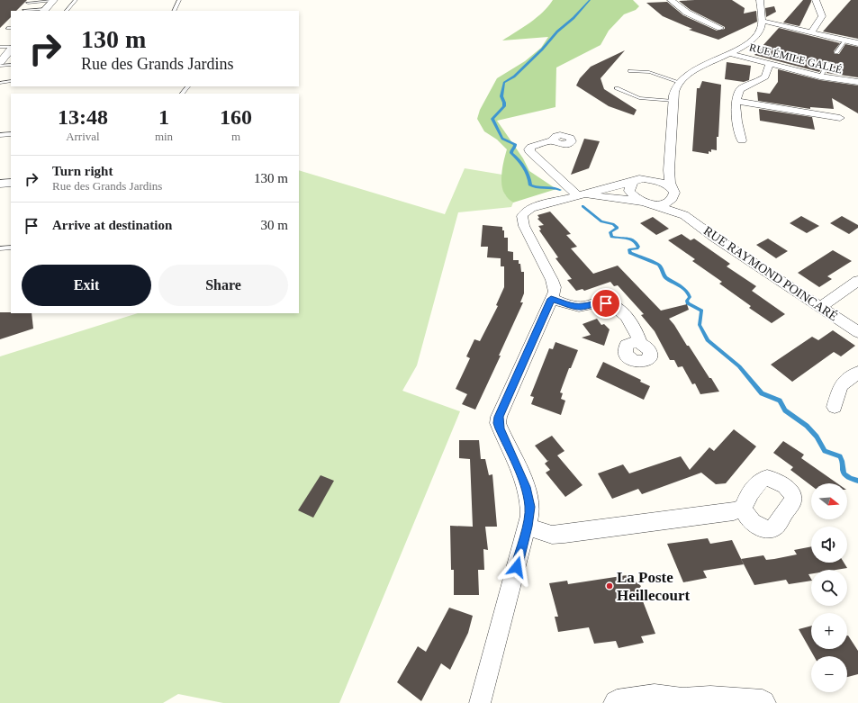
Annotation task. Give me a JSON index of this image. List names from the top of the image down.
{
  "streets": {
    "street": ["RUE ÉMILE GALLÉ", "RUE RAYMOND POINCARÉ"]
  },
  "places": ["La Poste Heillecourt"],
  "north": "right",
  "page": {
    "turn": ["130 m", "Rue des Grands Jardins"],
    "eta": [
      "13:48",
      "Arrival",
      "1",
      "min",
      "160",
      "m"
    ],
    "list": [
      {
        "name": "Turn right",
        "note": "Rue des Grands Jardins",
        "value": "130 m"
      },
      {
        "name": "Arrive at destination",
        "value": "30 m"
      }
    ],
    "buttons": ["Exit", "Share"],
    "map_buttons": ["+", "−"]
  }
}
